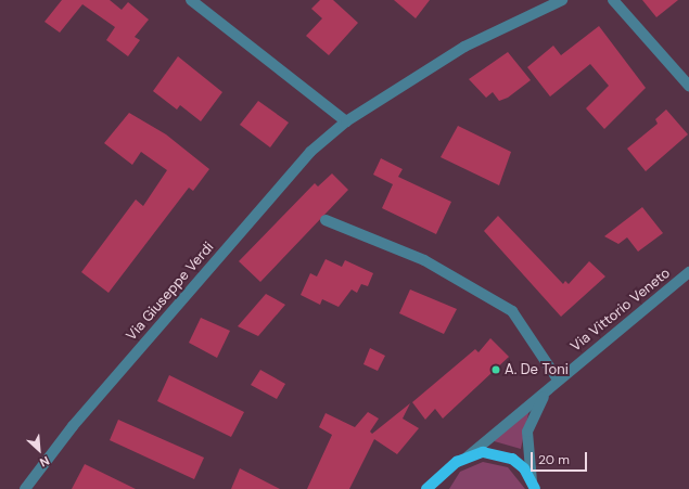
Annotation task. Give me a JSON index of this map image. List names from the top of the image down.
{
  "streets": {
    "main road": ["Via Vittorio Veneto"],
    "street": ["Via Giuseppe Verdi"]
  },
  "places": ["A. De Toni"],
  "scale_bar": "20 m",
  "north": "bottom right"
}
